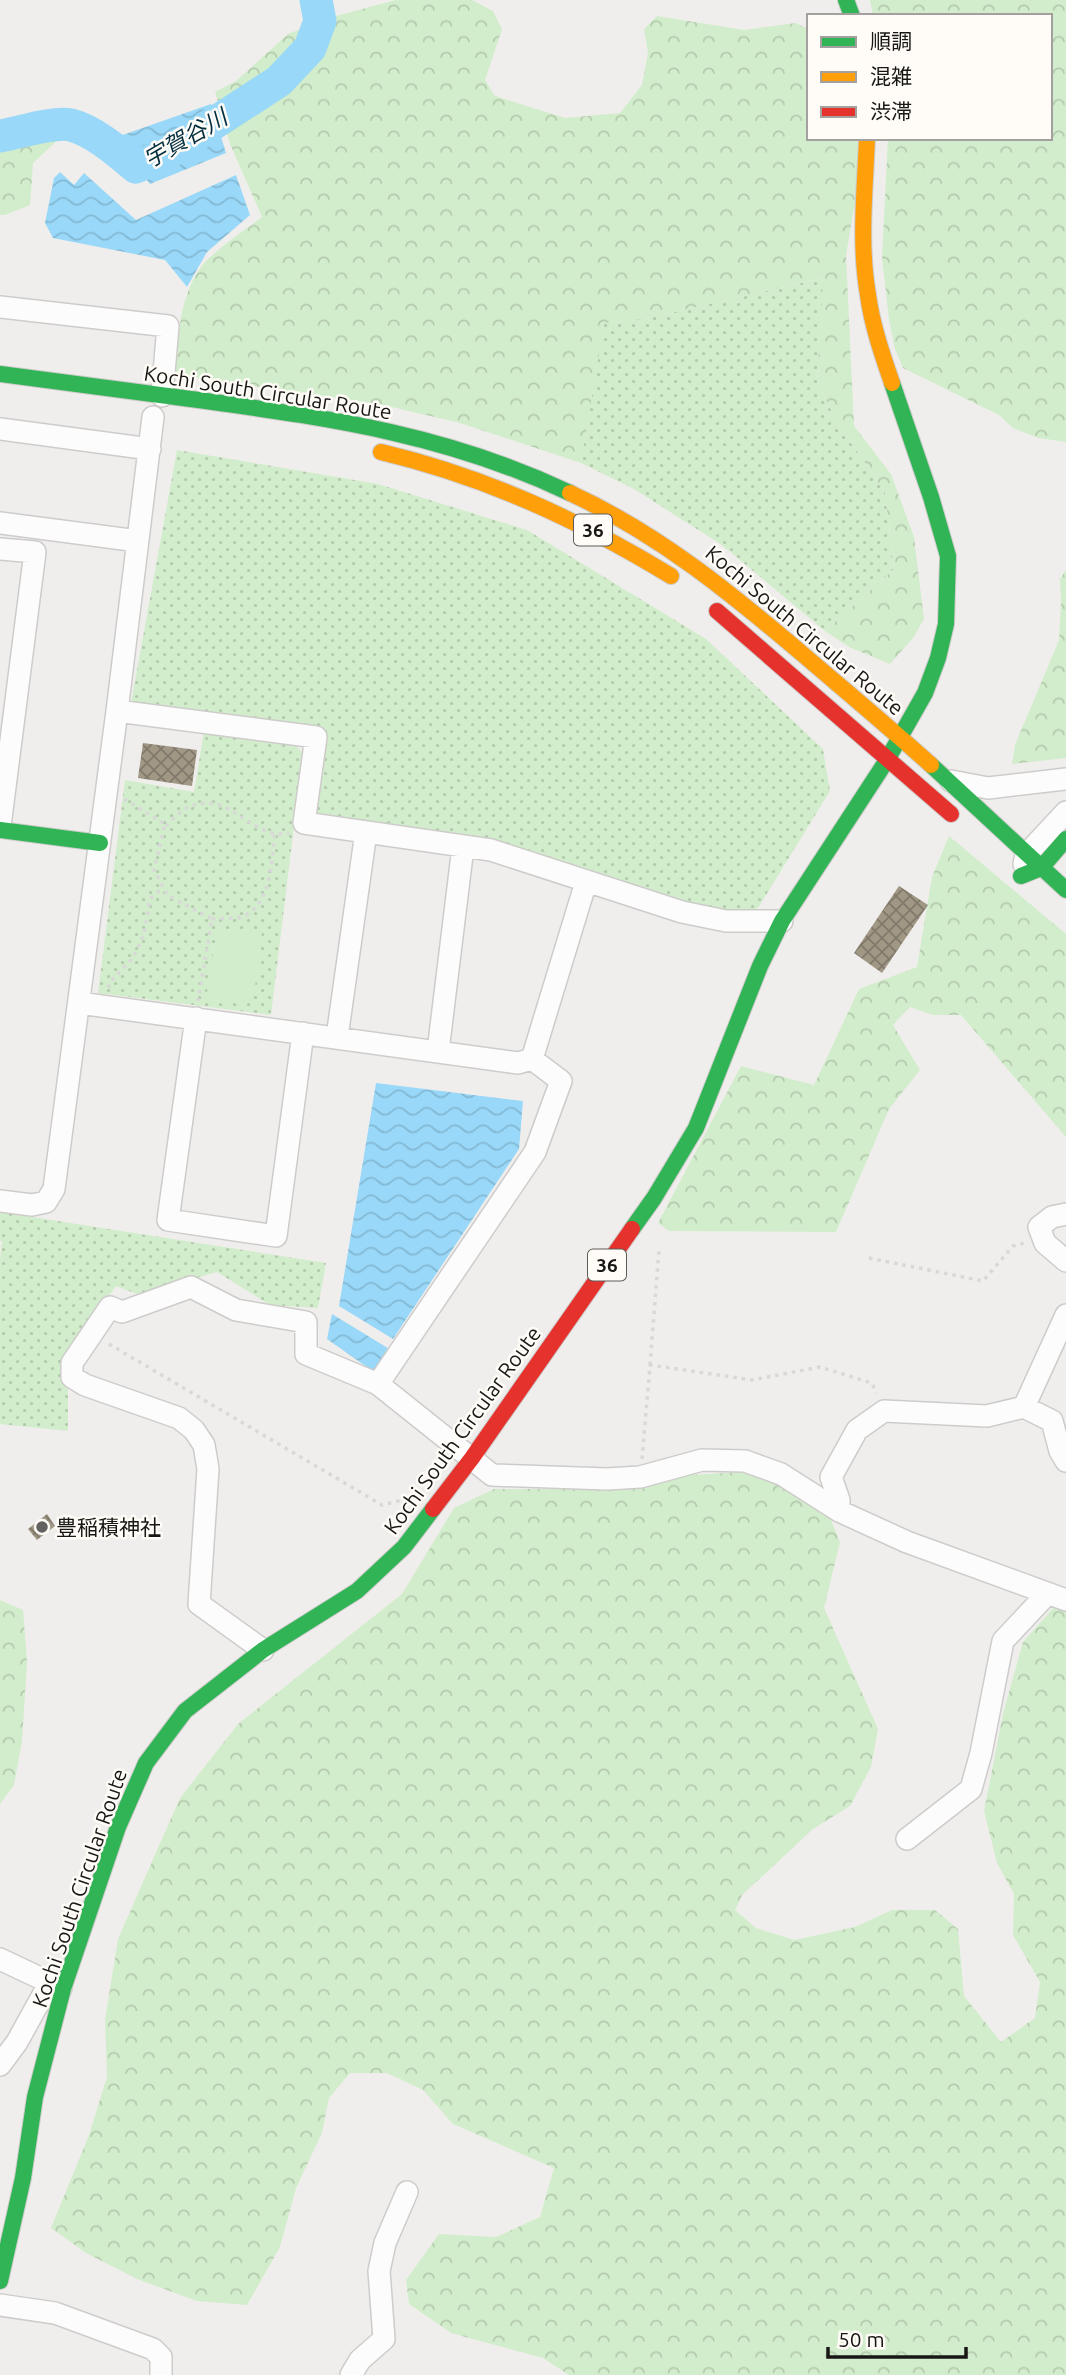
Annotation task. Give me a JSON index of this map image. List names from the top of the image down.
{
  "streets": {
    "main road": ["Kochi South Circular Route", "36"]
  },
  "water": ["宇賀谷川"],
  "places": ["豊稲積神社"],
  "legend": ["順調", "混雑", "渋滞"],
  "scale_bar": "50 m"
}
